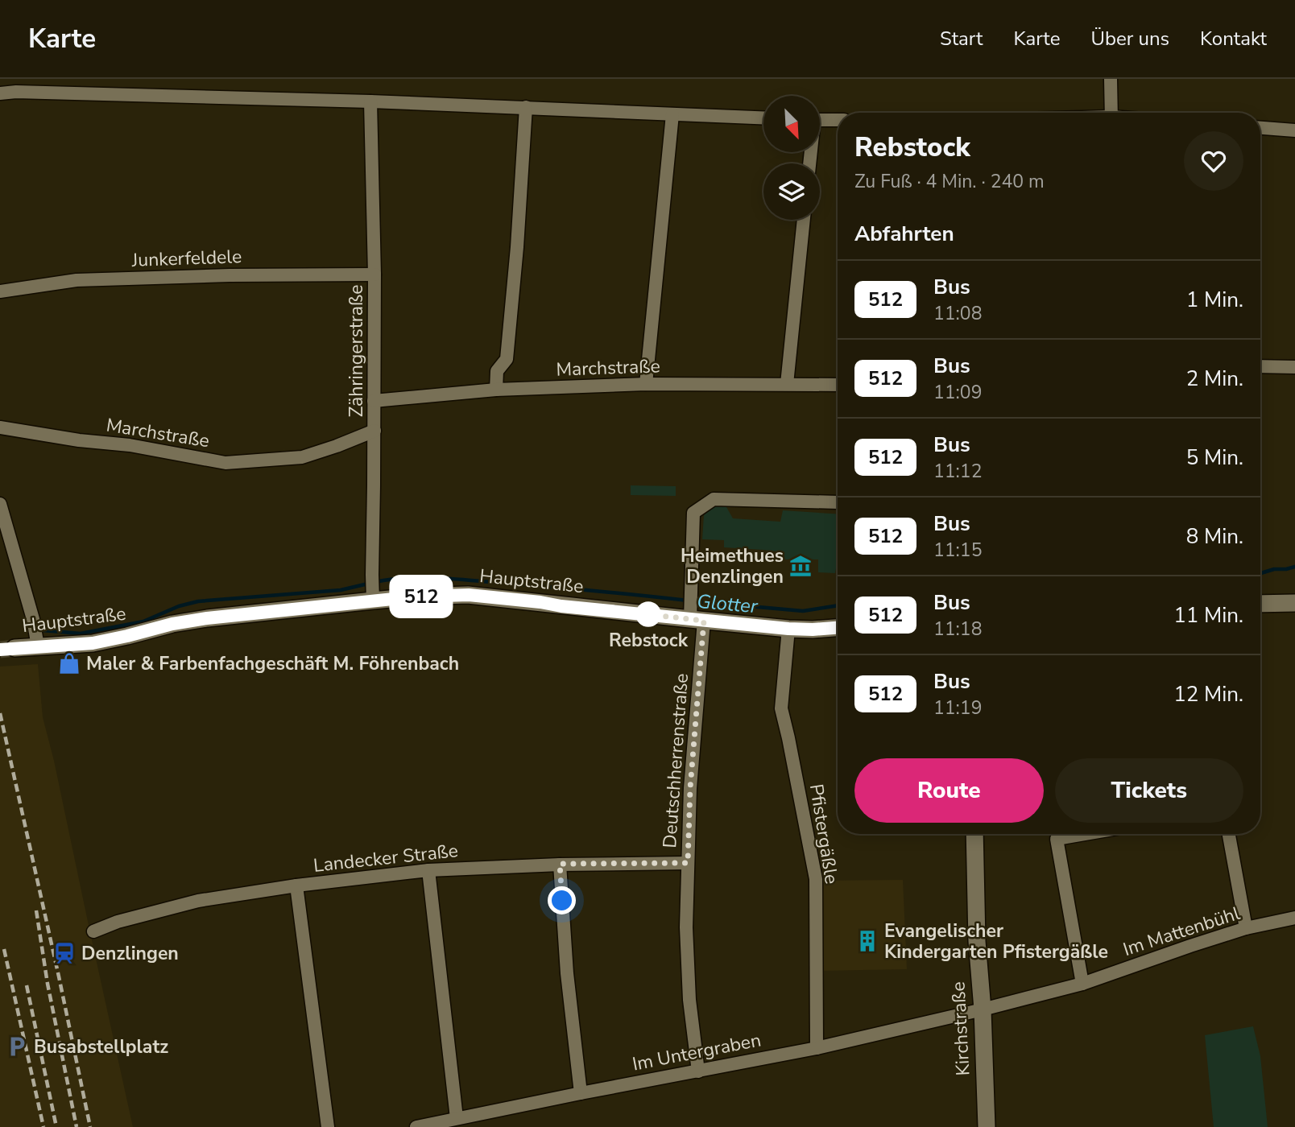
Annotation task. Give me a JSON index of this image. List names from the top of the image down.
{
  "streets": {
    "main road": ["Hauptstraße", "Kirchstraße"],
    "street": [
      "Junkerfeldele",
      "Zähringerstraße",
      "Marchstraße",
      "Deutschherrenstraße",
      "Pfistergäßle",
      "Landecker Straße",
      "Im Mattenbühl",
      "Im Untergraben"
    ]
  },
  "crossings": [
    ["Junkerfeldele", "Zähringerstraße"],
    ["Zähringerstraße", "Marchstraße"],
    ["Zähringerstraße", "Hauptstraße"],
    ["Hauptstraße", "Deutschherrenstraße"],
    ["Hauptstraße", "Pfistergäßle"],
    ["Deutschherrenstraße", "Landecker Straße"],
    ["Deutschherrenstraße", "Im Untergraben"],
    ["Pfistergäßle", "Im Untergraben"],
    ["Im Mattenbühl", "Kirchstraße"],
    ["Im Mattenbühl", "Im Untergraben"],
    ["Kirchstraße", "Im Untergraben"]
  ],
  "water": ["Glotter"],
  "places": {
    "museum": ["Heimethues Denzlingen"],
    "other": ["Rebstock"],
    "shop": ["Maler & Farbenfachgeschäft M. Föhrenbach"],
    "building": ["Evangelischer Kindergarten Pfistergäßle"],
    "station": ["Denzlingen"],
    "parking": ["Busabstellplatz"]
  },
  "lines": ["bus line 512"],
  "north": "bottom right",
  "page": {
    "header": "Karte",
    "nav": [
      "Start",
      "Karte",
      "Über uns",
      "Kontakt"
    ],
    "on_map": "512",
    "heading": [
      ["Rebstock", "Zu Fuß · 4 Min. · 240 m"],
      "Abfahrten"
    ],
    "list": [
      {
        "mark": "512",
        "name": "Bus",
        "note": "11:08",
        "value": "1 Min."
      },
      {
        "mark": "512",
        "name": "Bus",
        "note": "11:09",
        "value": "2 Min."
      },
      {
        "mark": "512",
        "name": "Bus",
        "note": "11:12",
        "value": "5 Min."
      },
      {
        "mark": "512",
        "name": "Bus",
        "note": "11:15",
        "value": "8 Min."
      },
      {
        "mark": "512",
        "name": "Bus",
        "note": "11:18",
        "value": "11 Min."
      },
      {
        "mark": "512",
        "name": "Bus",
        "note": "11:19",
        "value": "12 Min."
      }
    ],
    "buttons": ["Route", "Tickets"]
  }
}
